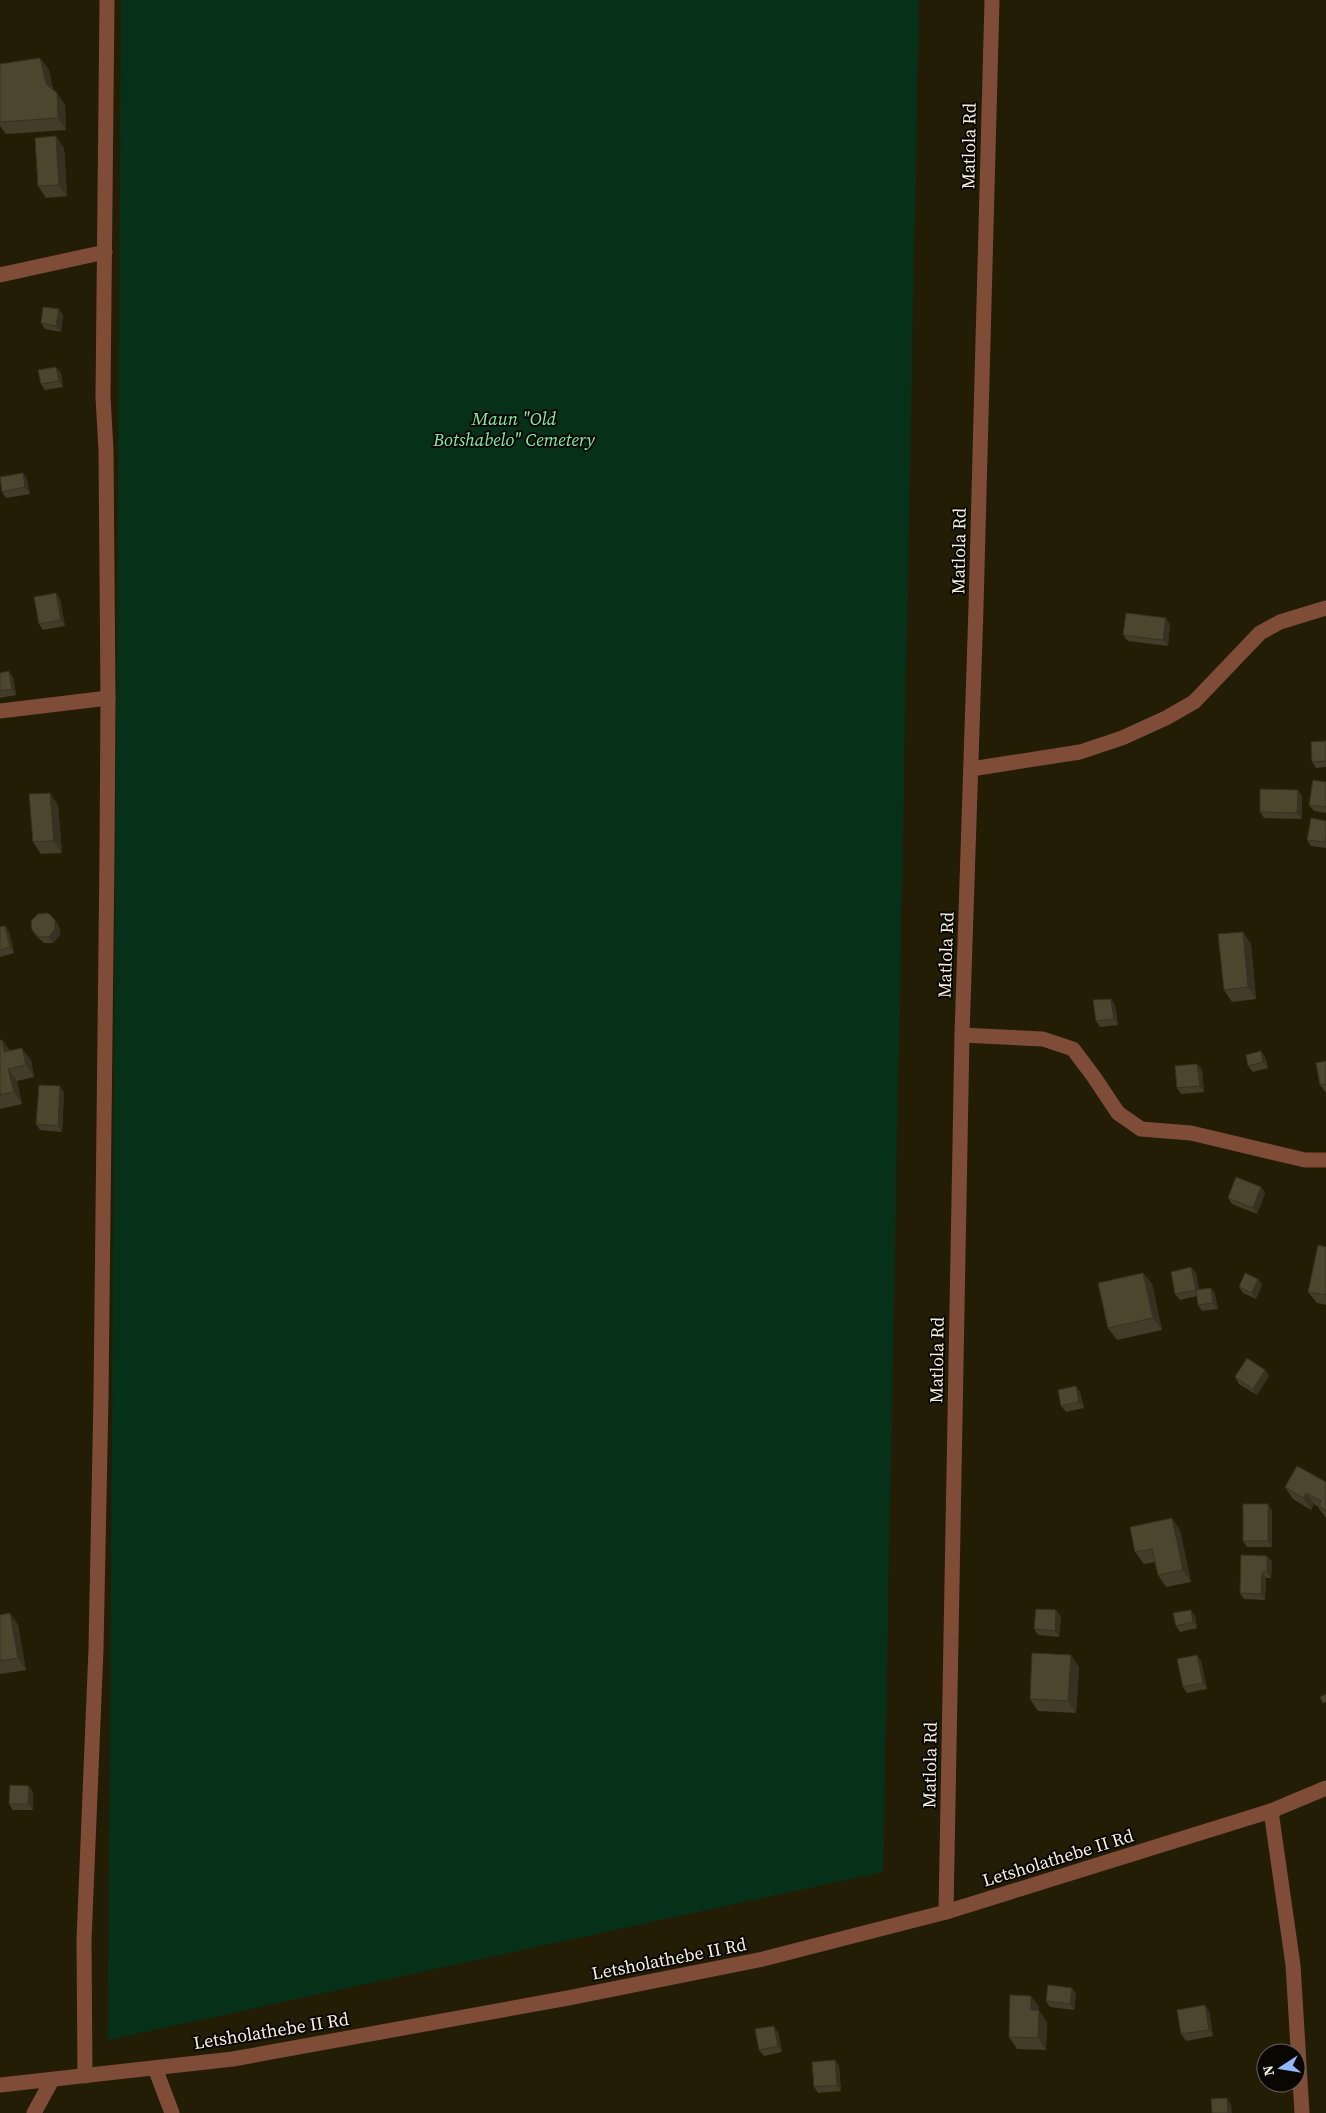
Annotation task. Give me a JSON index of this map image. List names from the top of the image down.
{
  "streets": {
    "street": ["Matlola Rd", "Letsholathebe II Rd"]
  },
  "crossings": [
    ["Matlola Rd", "Letsholathebe II Rd"]
  ],
  "parks": ["Maun \"Old Botshabelo\" Cemetery"],
  "north": "left"
}
